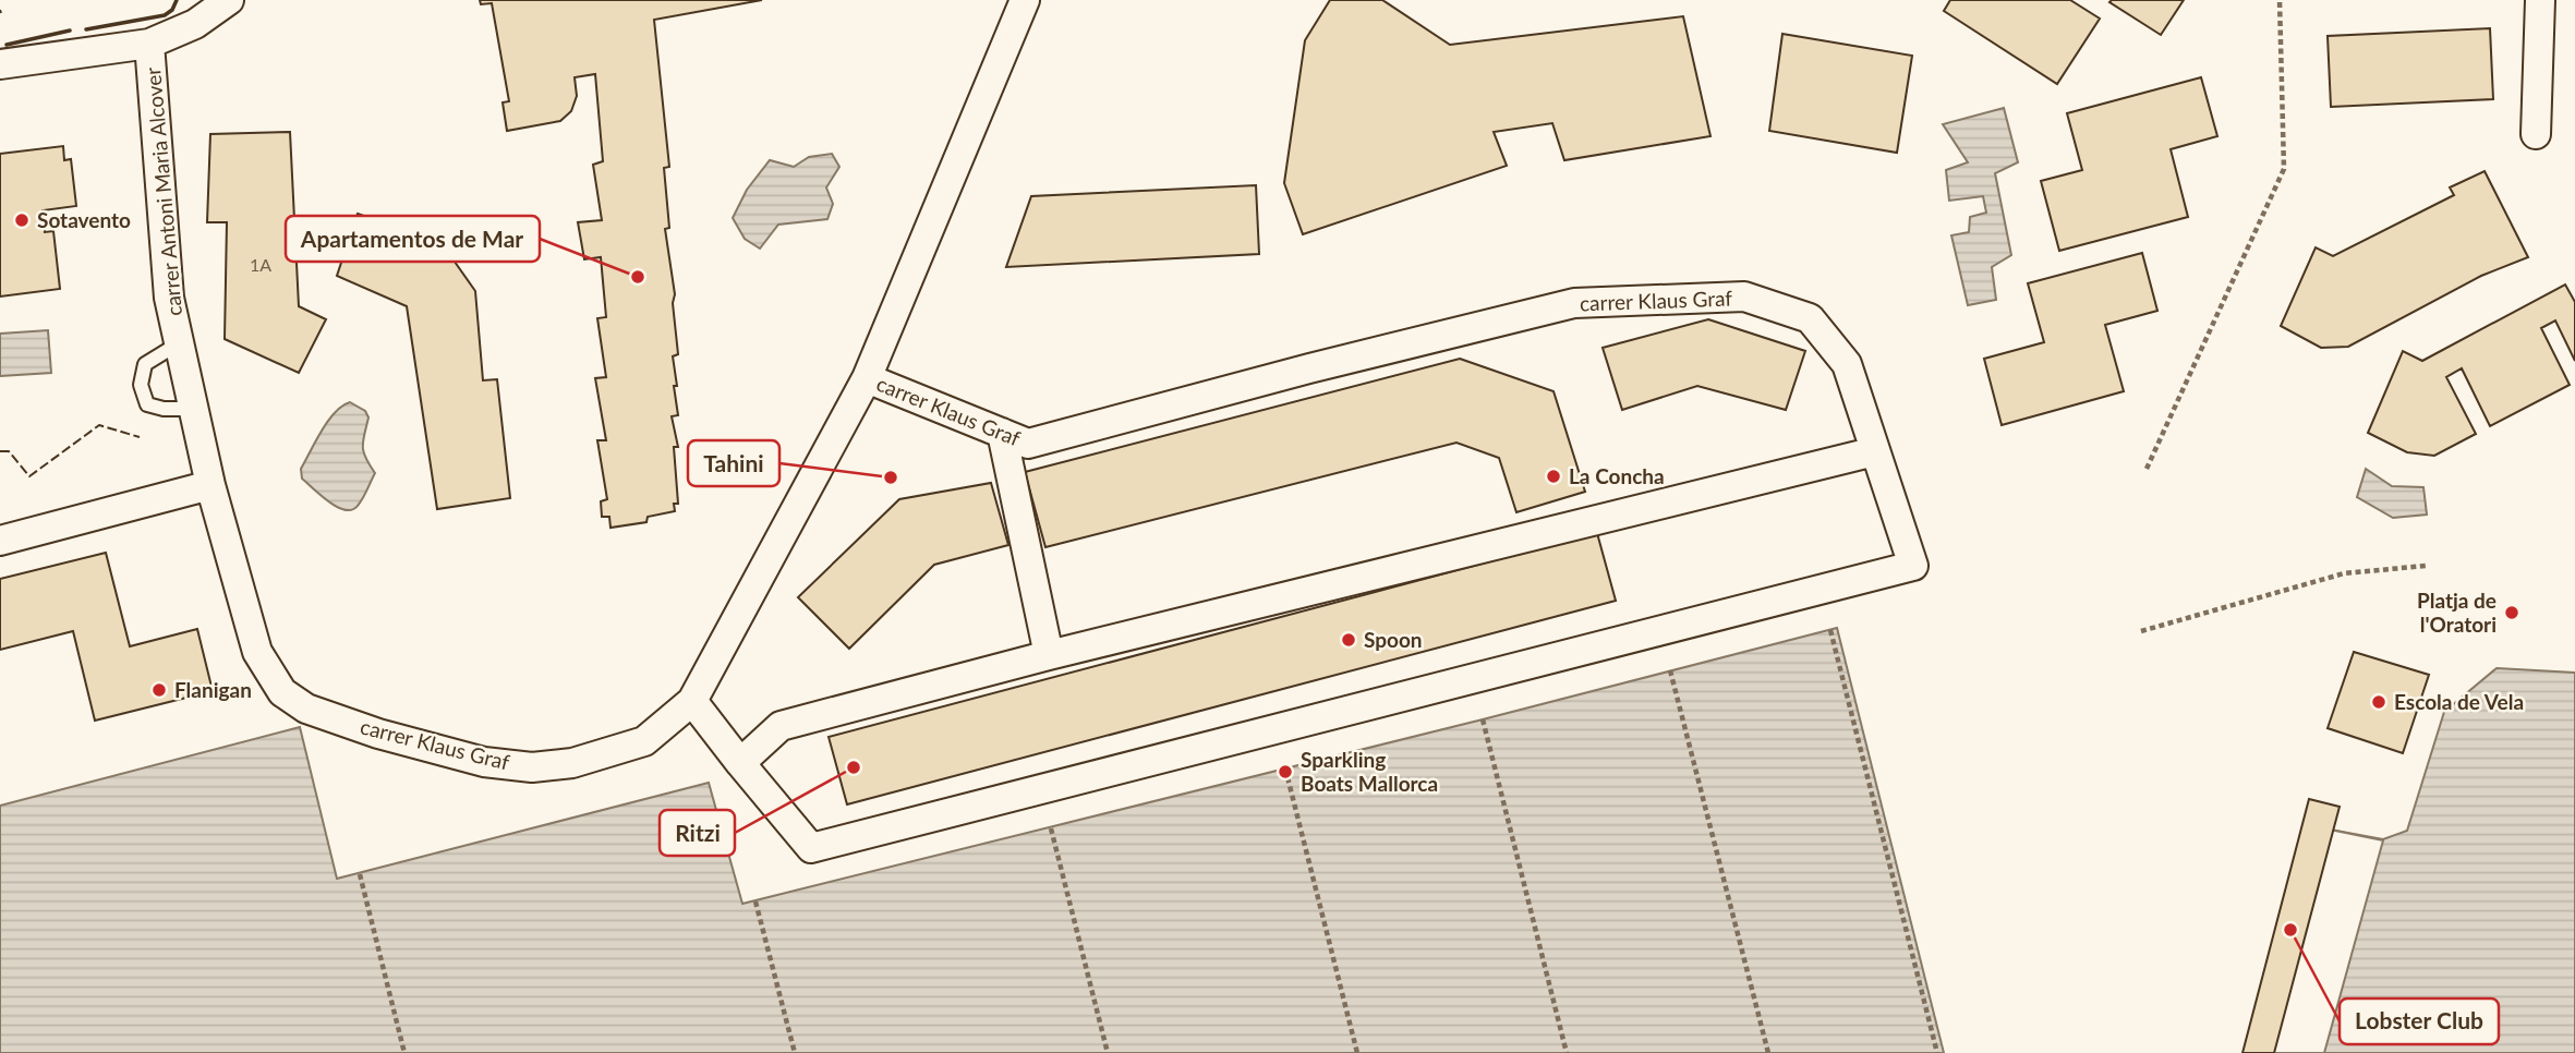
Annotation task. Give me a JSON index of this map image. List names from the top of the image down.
{
  "streets": {
    "street": ["carrer Antoni Maria Alcover", "carrer Klaus Graf"]
  },
  "crossings": [
    ["carrer Antoni Maria Alcover", "carrer Klaus Graf"]
  ],
  "places": [
    "Sotavento",
    "Apartamentos de Mar",
    "La Concha",
    "Tahini",
    "Platja de l'Oratori",
    "Spoon",
    "Flanigan",
    "Escola de Vela",
    "Ritzi",
    "Sparkling Boats Mallorca",
    "Lobster Club"
  ],
  "house_numbers": ["1A"]
}
